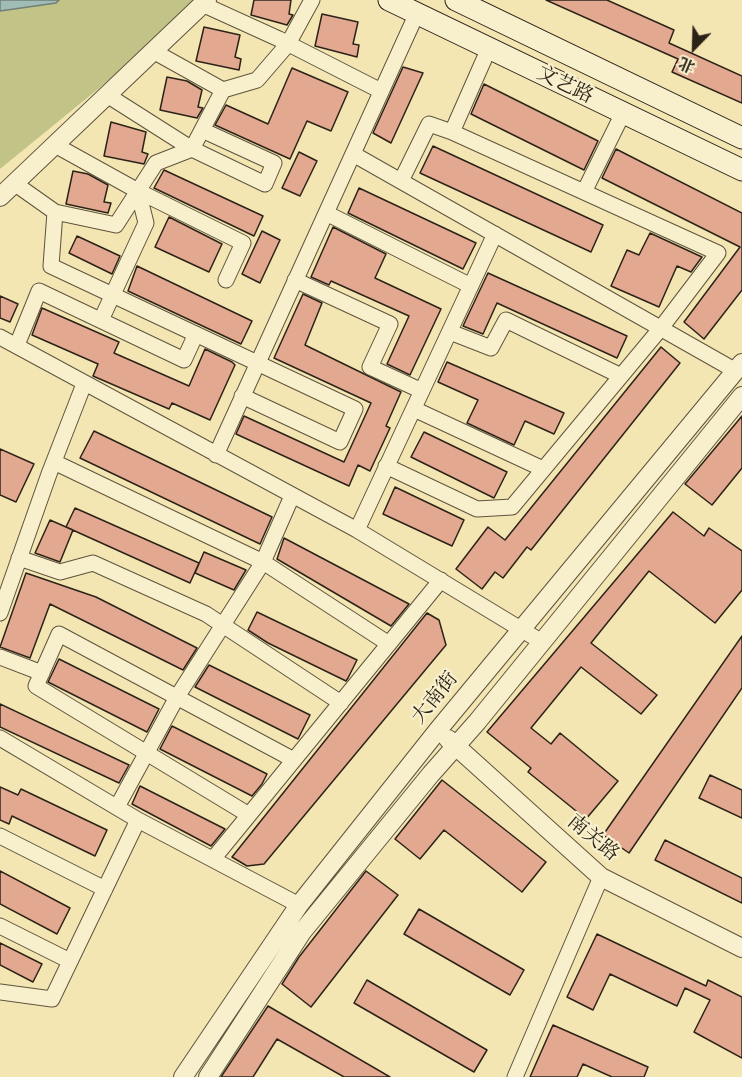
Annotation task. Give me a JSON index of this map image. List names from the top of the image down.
{
  "streets": {
    "main road": ["文艺路"],
    "street": ["大南街", "南关路"]
  },
  "crossings": [
    ["大南街", "南关路"]
  ],
  "north": "bottom left"
}
